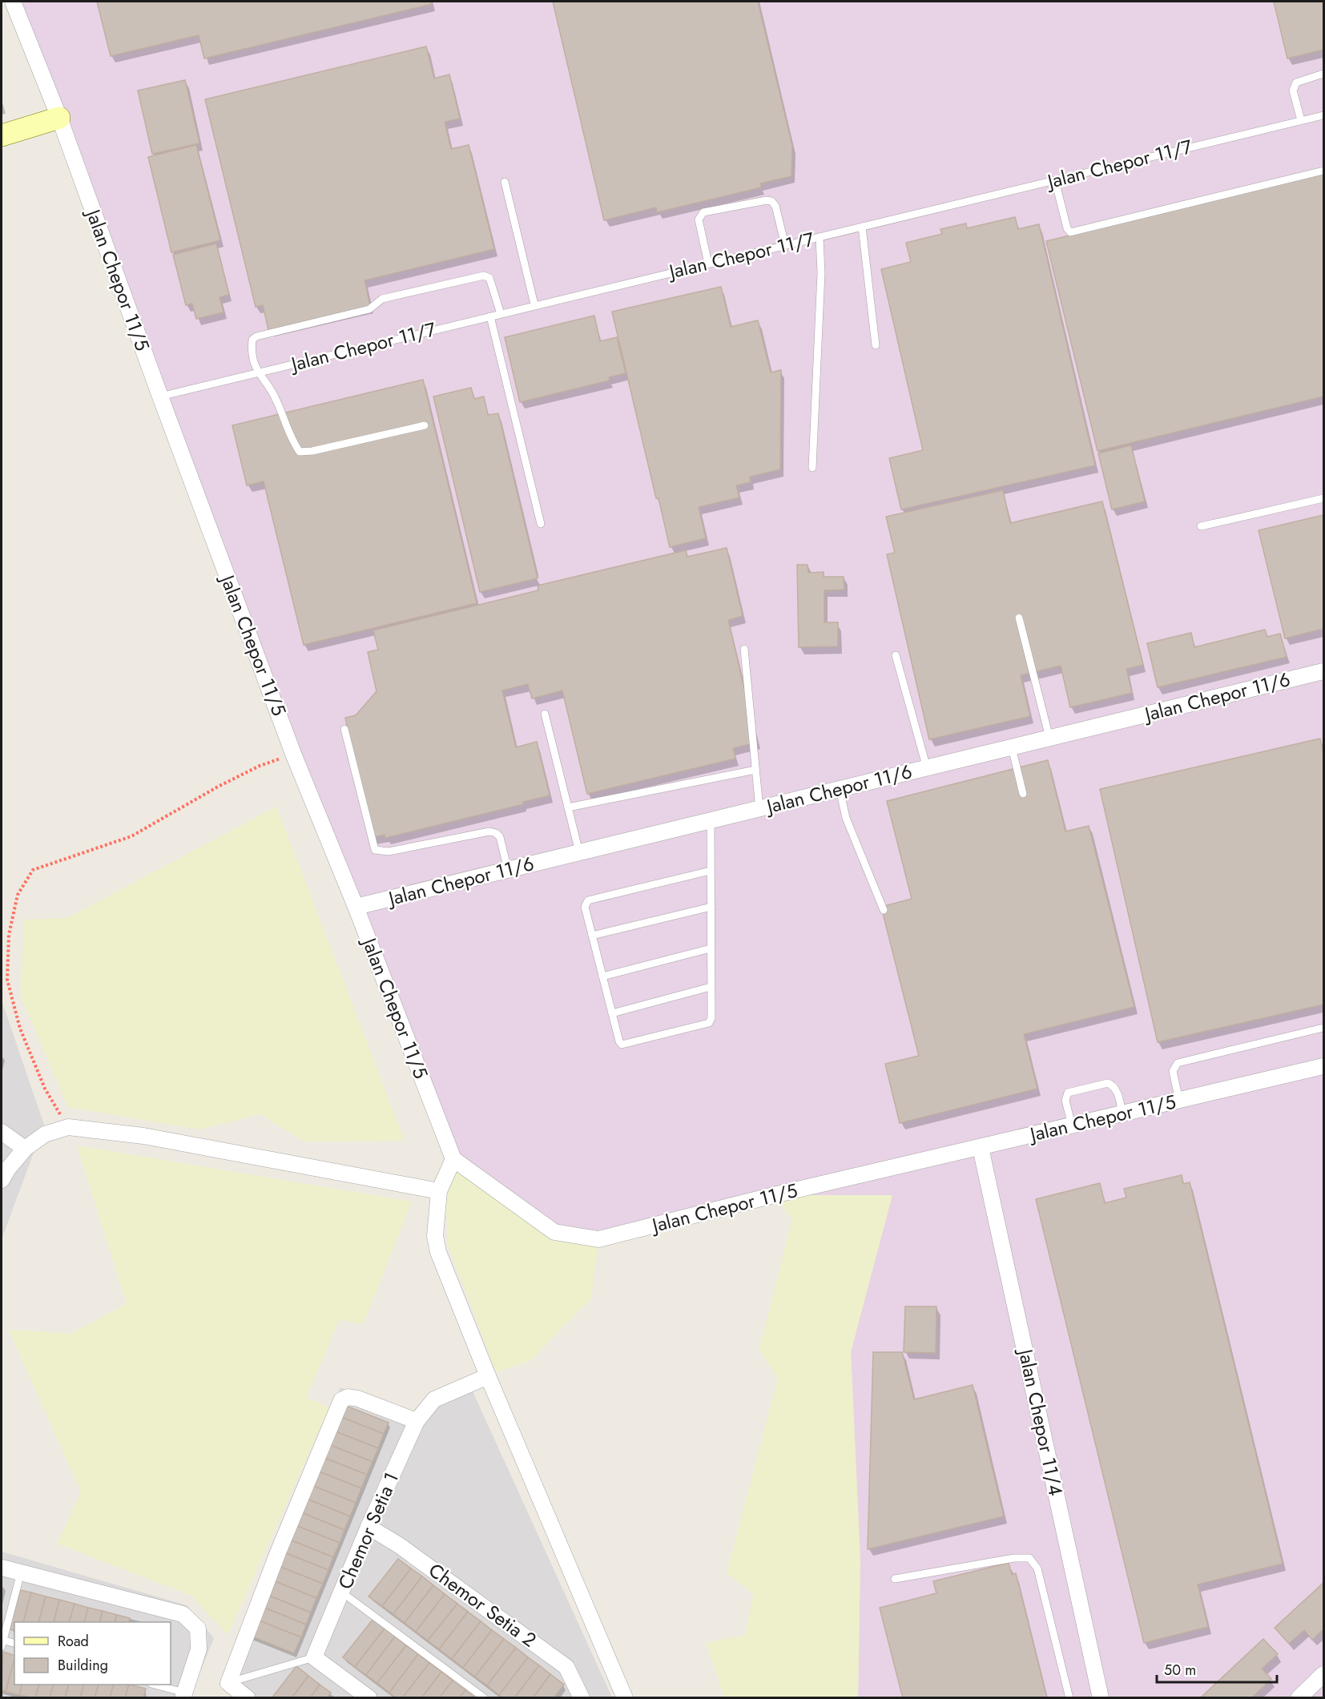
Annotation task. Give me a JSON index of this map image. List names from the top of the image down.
{
  "streets": {
    "street": [
      "Jalan Chepor 11/5",
      "Jalan Chepor 11/6",
      "Jalan Chepor 11/4",
      "Chemor Setia 1",
      "Chemor Setia 2"
    ],
    "lane": ["Jalan Chepor 11/7"]
  },
  "crossings": [
    ["Jalan Chepor 11/7", "Jalan Chepor 11/5"],
    ["Jalan Chepor 11/5", "Jalan Chepor 11/6"],
    ["Jalan Chepor 11/5", "Jalan Chepor 11/4"],
    ["Chemor Setia 1", "Chemor Setia 2"]
  ],
  "legend": ["Road", "Building"],
  "scale_bar": "50 m"
}
